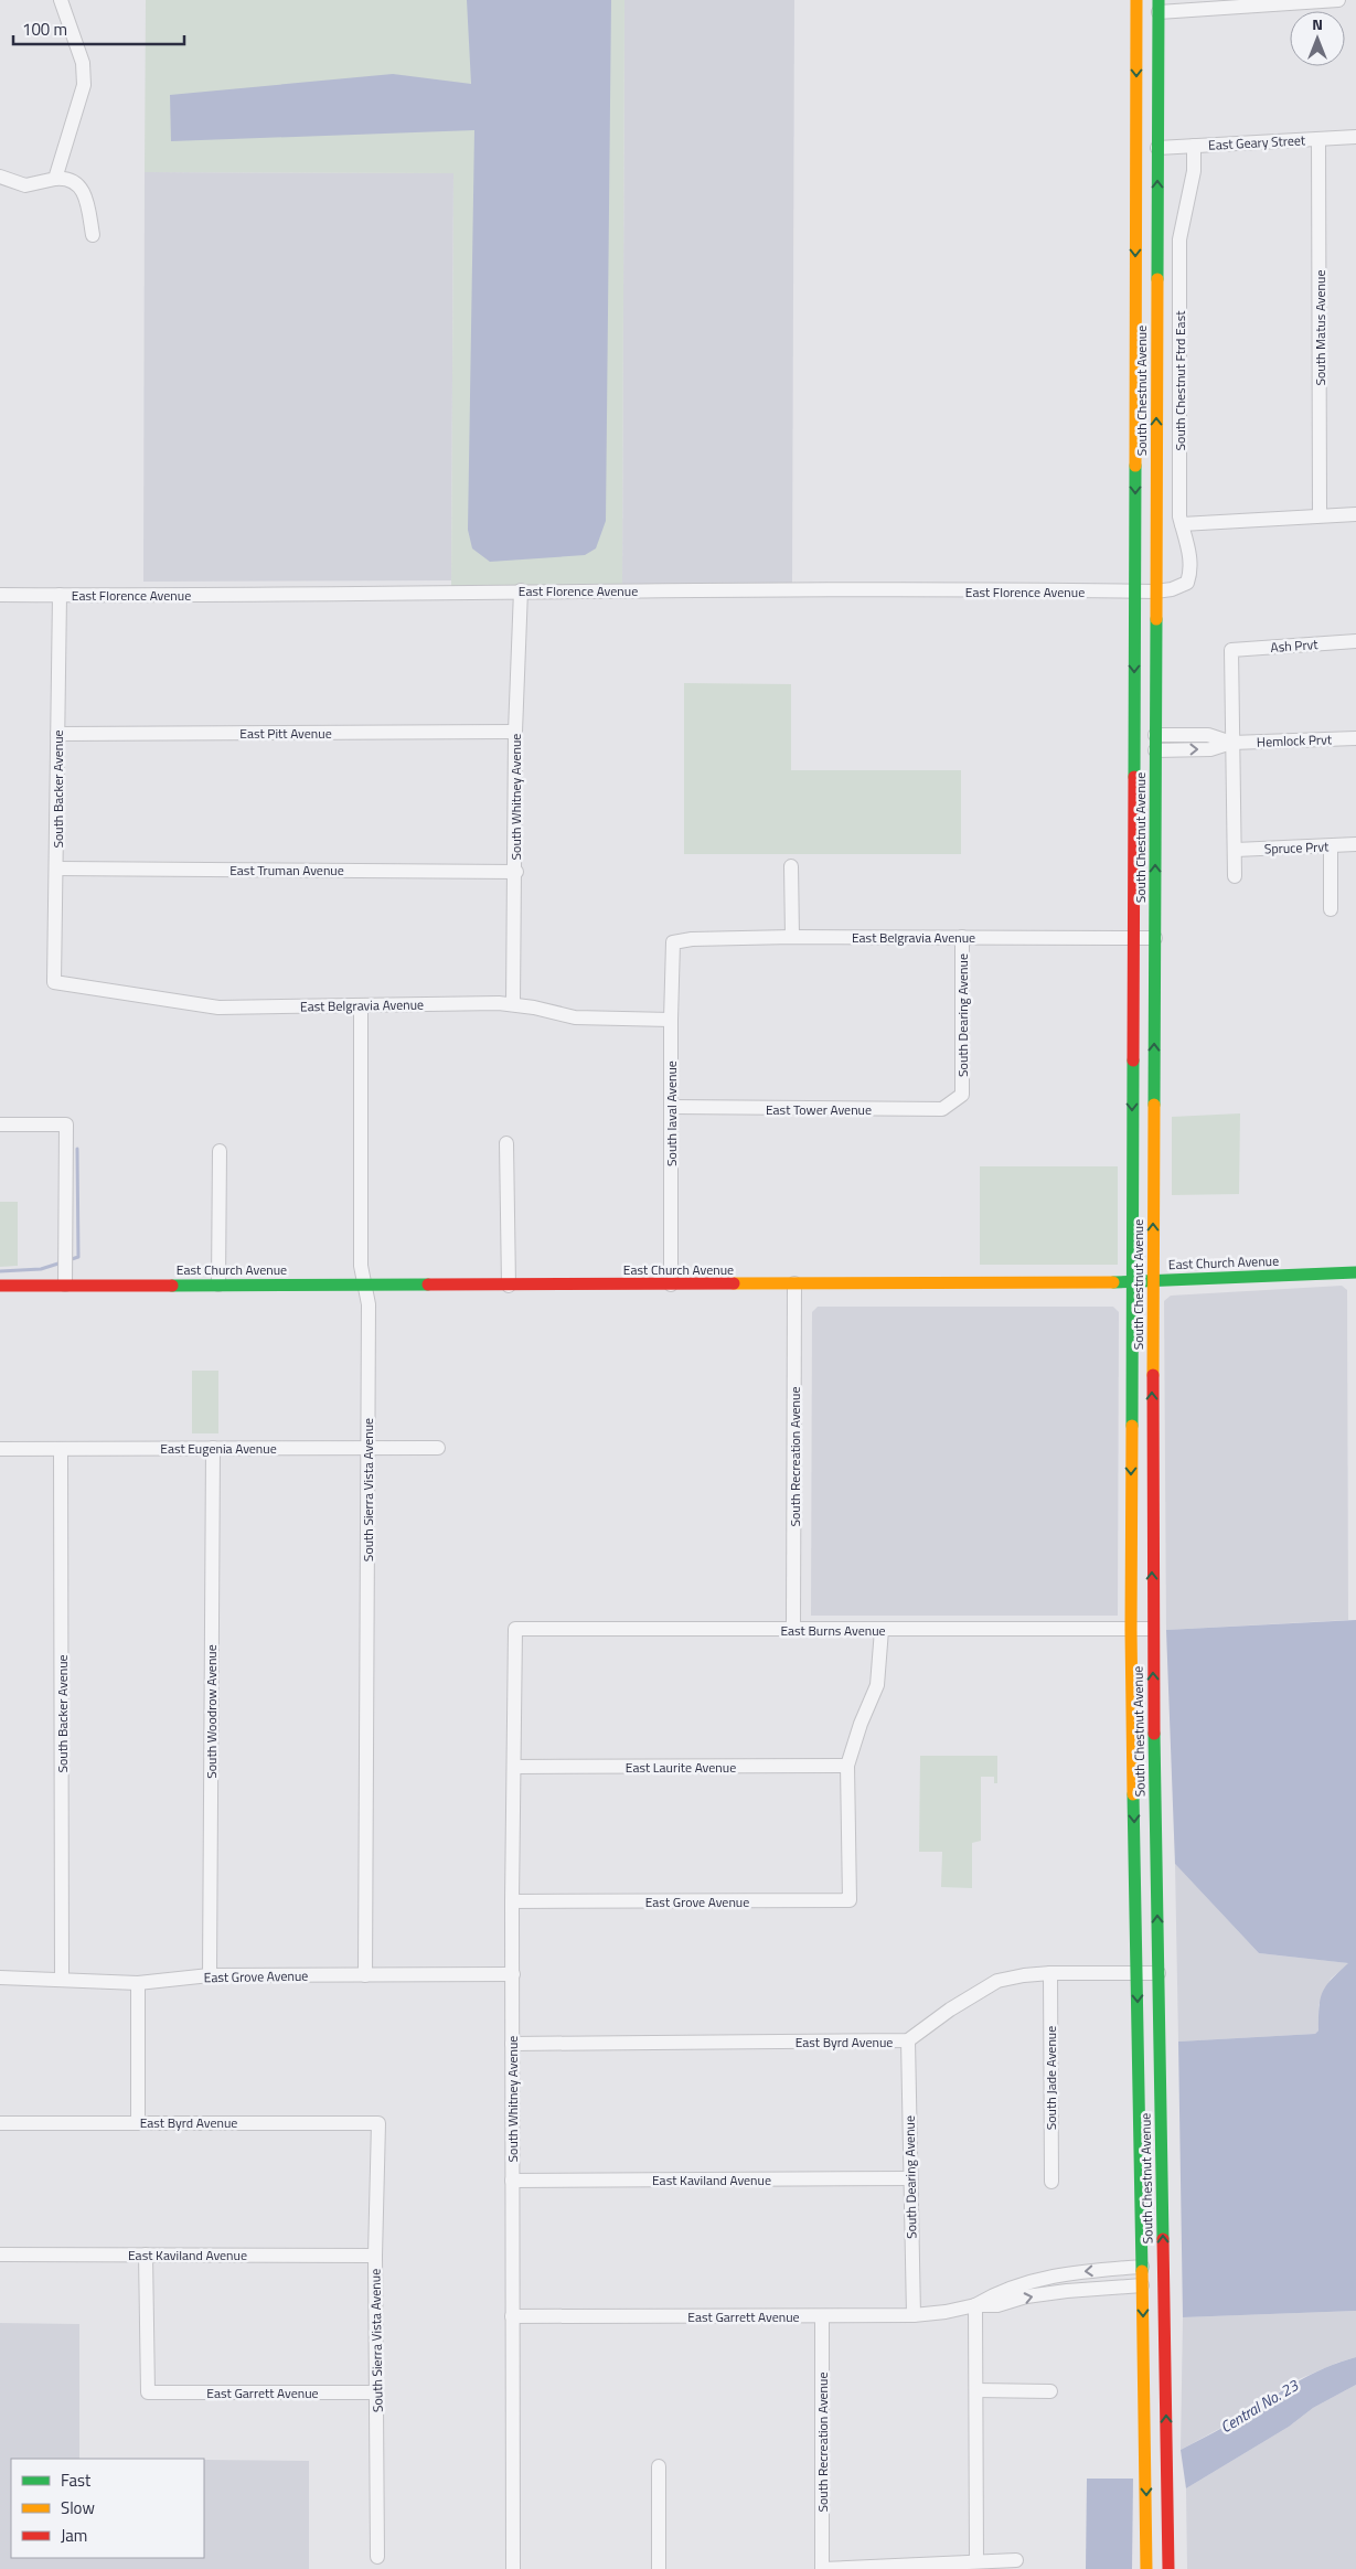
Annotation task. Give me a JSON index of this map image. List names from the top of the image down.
{
  "streets": {
    "main road": ["South Chestnut Avenue", "East Church Avenue"],
    "street": [
      "East Geary Street",
      "South Matus Avenue",
      "South Chestnut Ftrd East",
      "East Florence Avenue",
      "Ash Prvt",
      "East Pitt Avenue",
      "Hemlock Prvt",
      "South Backer Avenue",
      "South Whitney Avenue",
      "Spruce Prvt",
      "East Truman Avenue",
      "East Belgravia Avenue",
      "South Dearing Avenue",
      "East Tower Avenue",
      "South laval Avenue",
      "East Eugenia Avenue",
      "South Recreation Avenue",
      "South Sierra Vista Avenue",
      "East Burns Avenue",
      "South Woodrow Avenue",
      "East Laurite Avenue",
      "East Grove Avenue",
      "East Byrd Avenue",
      "South Jade Avenue",
      "East Kaviland Avenue",
      "East Garrett Avenue"
    ]
  },
  "crossings": [
    ["East Geary Street", "South Matus Avenue"],
    ["East Geary Street", "South Chestnut Ftrd East"],
    ["East Geary Street", "South Chestnut Avenue"],
    ["South Chestnut Ftrd East", "South Chestnut Avenue"],
    ["South Chestnut Ftrd East", "East Florence Avenue"],
    ["South Chestnut Avenue", "East Florence Avenue"],
    ["South Chestnut Avenue", "Hemlock Prvt"],
    ["South Chestnut Avenue", "East Belgravia Avenue"],
    ["South Chestnut Avenue", "East Church Avenue"],
    ["South Chestnut Avenue", "East Burns Avenue"],
    ["South Chestnut Avenue", "East Byrd Avenue"],
    ["South Chestnut Avenue", "East Garrett Avenue"],
    ["East Florence Avenue", "South Backer Avenue"],
    ["East Florence Avenue", "South Whitney Avenue"],
    ["Ash Prvt", "Hemlock Prvt"],
    ["East Pitt Avenue", "South Backer Avenue"],
    ["East Pitt Avenue", "South Whitney Avenue"],
    ["South Backer Avenue", "East Truman Avenue"],
    ["South Backer Avenue", "East Belgravia Avenue"],
    ["South Backer Avenue", "East Eugenia Avenue"],
    ["South Backer Avenue", "East Grove Avenue"],
    ["South Whitney Avenue", "East Truman Avenue"],
    ["South Whitney Avenue", "East Belgravia Avenue"],
    ["South Whitney Avenue", "East Burns Avenue"],
    ["South Whitney Avenue", "East Laurite Avenue"],
    ["South Whitney Avenue", "East Grove Avenue"],
    ["South Whitney Avenue", "East Byrd Avenue"],
    ["South Whitney Avenue", "East Kaviland Avenue"],
    ["South Whitney Avenue", "East Garrett Avenue"],
    ["East Belgravia Avenue", "South Dearing Avenue"],
    ["East Belgravia Avenue", "South laval Avenue"],
    ["East Belgravia Avenue", "South Sierra Vista Avenue"],
    ["South Dearing Avenue", "East Tower Avenue"],
    ["South Dearing Avenue", "East Byrd Avenue"],
    ["South Dearing Avenue", "East Kaviland Avenue"],
    ["South Dearing Avenue", "East Garrett Avenue"],
    ["East Tower Avenue", "South laval Avenue"],
    ["South laval Avenue", "East Church Avenue"],
    ["East Church Avenue", "South Recreation Avenue"],
    ["East Church Avenue", "South Sierra Vista Avenue"],
    ["East Eugenia Avenue", "South Sierra Vista Avenue"],
    ["East Eugenia Avenue", "South Woodrow Avenue"],
    ["South Recreation Avenue", "East Burns Avenue"],
    ["South Recreation Avenue", "East Garrett Avenue"],
    ["South Sierra Vista Avenue", "East Grove Avenue"],
    ["South Sierra Vista Avenue", "East Byrd Avenue"],
    ["South Sierra Vista Avenue", "East Kaviland Avenue"],
    ["South Sierra Vista Avenue", "East Garrett Avenue"],
    ["South Woodrow Avenue", "East Grove Avenue"],
    ["East Laurite Avenue", "East Grove Avenue"],
    ["East Byrd Avenue", "South Jade Avenue"],
    ["East Kaviland Avenue", "East Garrett Avenue"]
  ],
  "water": ["Central No. 23"],
  "legend": ["Fast", "Slow", "Jam"],
  "scale_bar": "100 m",
  "north": "top"
}
